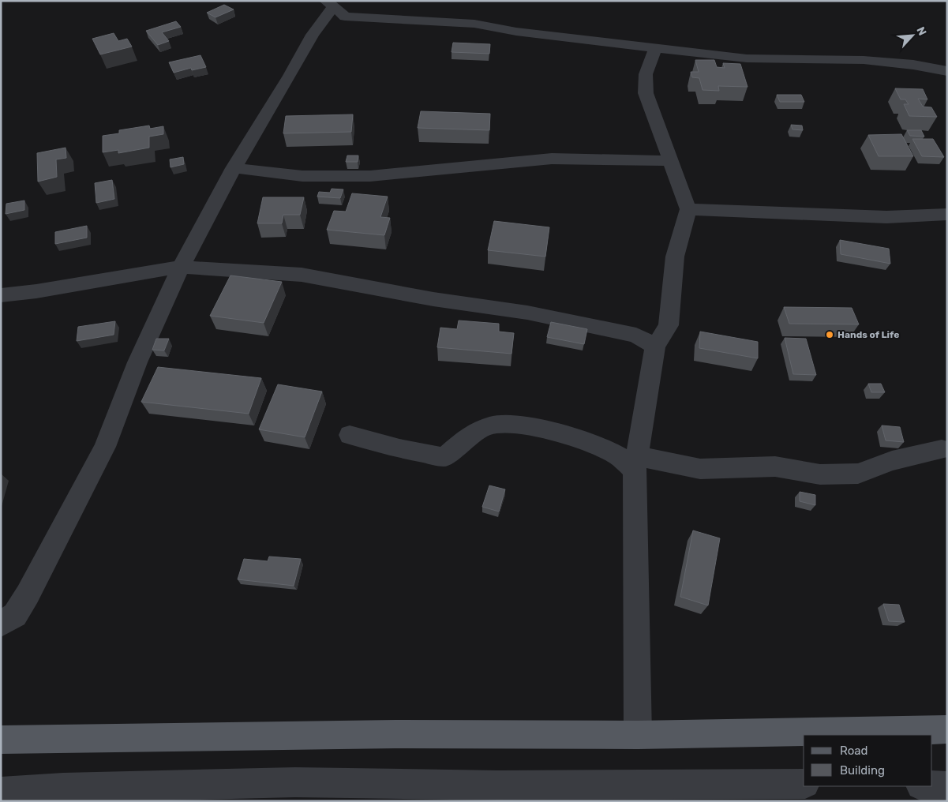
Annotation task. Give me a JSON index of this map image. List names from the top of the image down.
{
  "places": ["Hands of Life"],
  "legend": ["Road", "Building"],
  "north": "top right"
}
